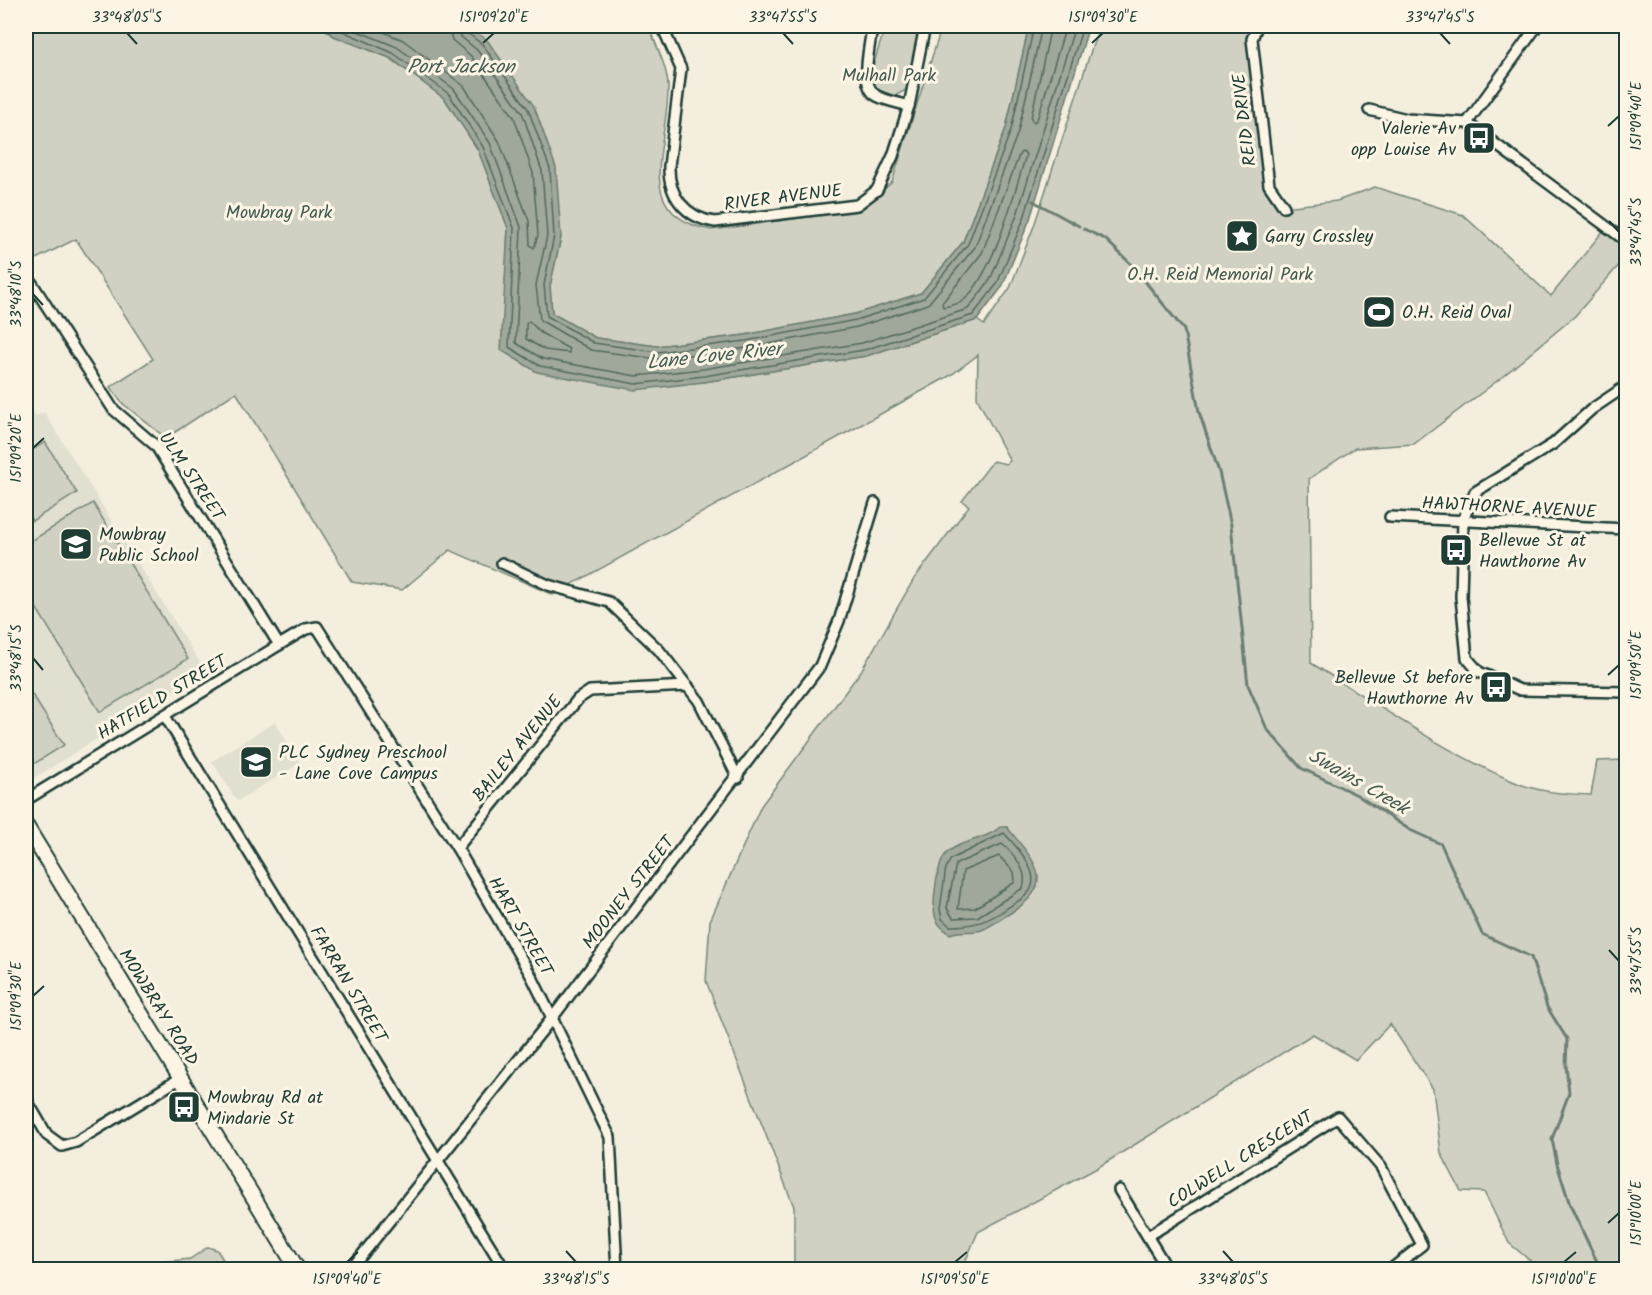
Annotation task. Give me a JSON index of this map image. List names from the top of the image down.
{
  "streets": {
    "main road": ["MOWBRAY ROAD"],
    "street": [
      "REID DRIVE",
      "RIVER AVENUE",
      "ULM STREET",
      "HAWTHORNE AVENUE",
      "HATFIELD STREET",
      "BAILEY AVENUE",
      "MOONEY STREET",
      "HART STREET",
      "FARRAN STREET",
      "COLWELL CRESCENT"
    ]
  },
  "crossings": [
    ["ULM STREET", "HATFIELD STREET"],
    ["HATFIELD STREET", "HART STREET"],
    ["HATFIELD STREET", "FARRAN STREET"],
    ["BAILEY AVENUE", "HART STREET"],
    ["MOONEY STREET", "HART STREET"],
    ["MOONEY STREET", "FARRAN STREET"]
  ],
  "water": ["Port Jackson", "Lane Cove River", "Swains Creek"],
  "parks": ["Mulhall Park", "Mowbray Park", "O.H. Reid Memorial Park"],
  "places": {
    "bus stop": [
      "Valerie Av opp Louise Av",
      "Bellevue St at Hawthorne Av",
      "Bellevue St before Hawthorne Av",
      "Mowbray Rd at Mindarie St"
    ],
    "place": ["Garry Crossley"],
    "sports": ["O.H. Reid Oval"],
    "school or university": ["Mowbray Public School", "PLC Sydney Preschool - Lane Cove Campus"]
  },
  "coordinates": [
    "33°48'05\"S",
    "151°09'20\"E",
    "33°47'55\"S",
    "151°09'30\"E",
    "33°47'45\"S",
    "151°09'40\"E",
    "33°48'10\"S",
    "33°48'15\"S",
    "151°09'50\"E",
    "151°10'00\"E"
  ]
}
